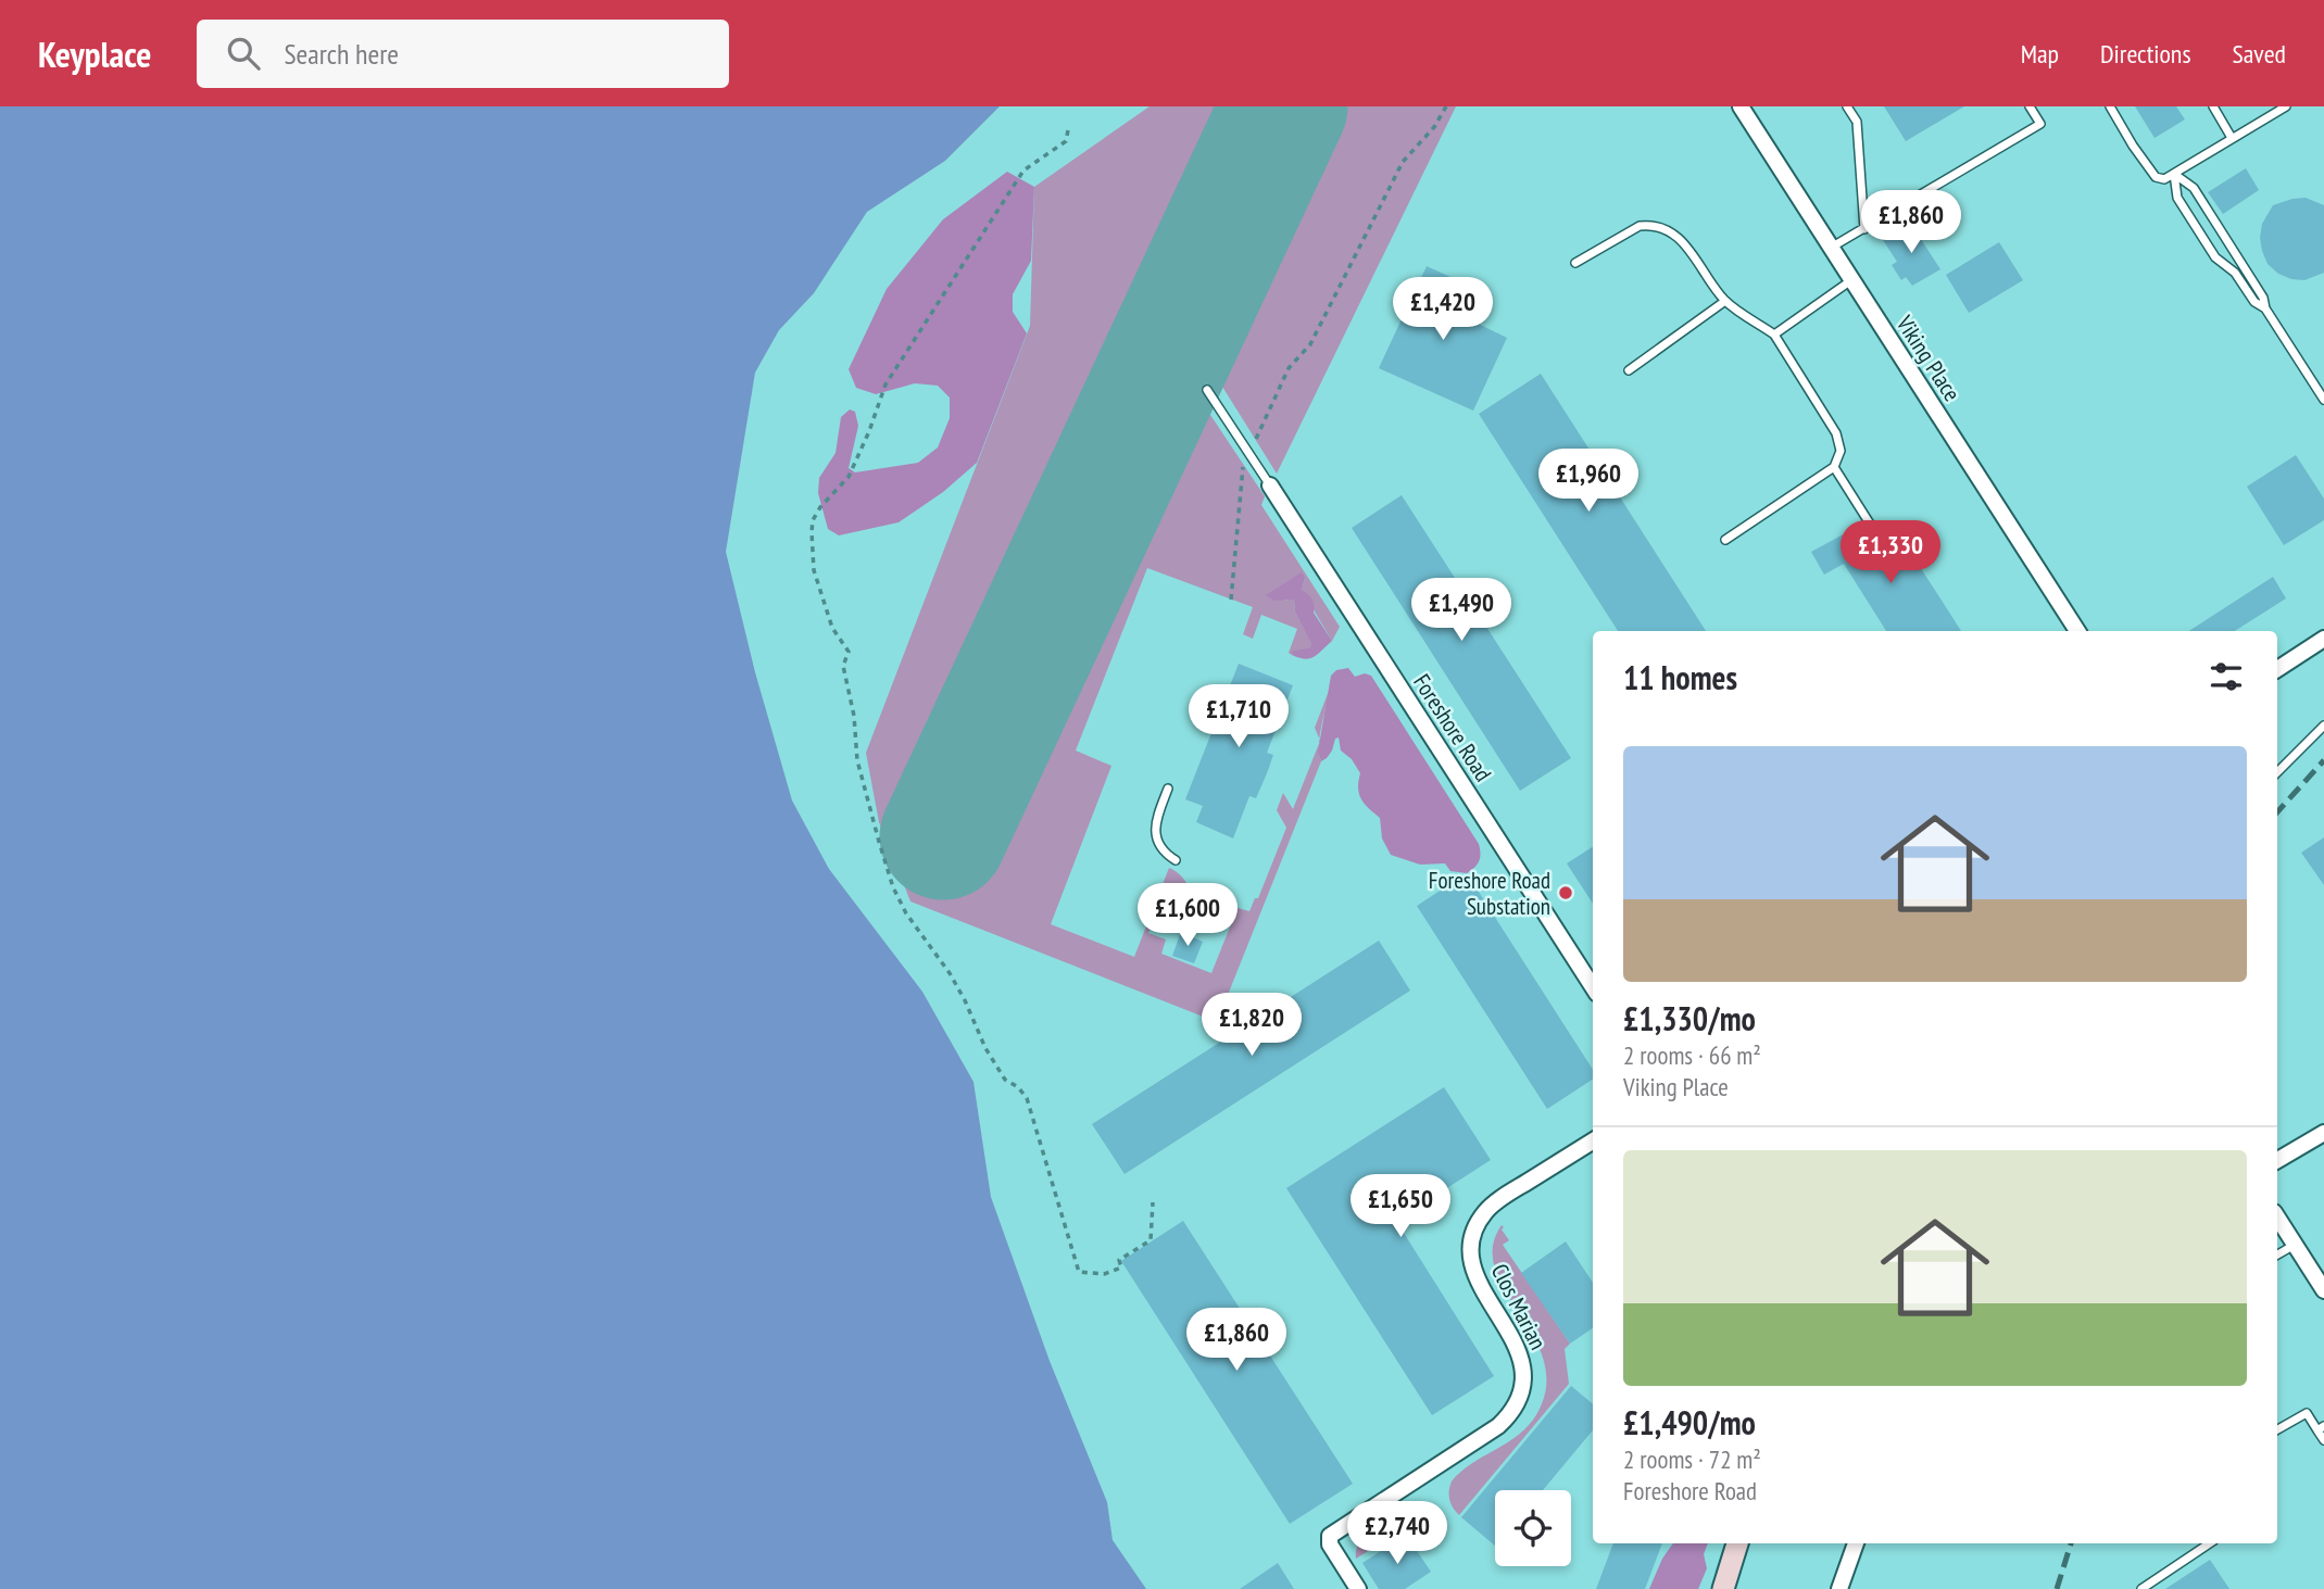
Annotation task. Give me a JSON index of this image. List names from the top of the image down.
{
  "streets": {
    "street": ["Viking Place", "Foreshore Road", "Clos Marian"]
  },
  "places": ["Foreshore Road Substation"],
  "page": {
    "header": "Keyplace",
    "search": "Search here",
    "nav": ["Map", "Directions", "Saved"],
    "price": [
      "£1,860",
      "£1,420",
      "£1,960",
      "£1,330",
      "£1,490",
      "£1,710",
      "£1,600",
      "£1,820",
      "£1,650",
      "£1,860",
      "£2,740"
    ],
    "heading": "11 homes",
    "list": [
      {
        "name": "£1,330/mo",
        "note": "2 rooms · 66 m² · Viking Place"
      },
      {
        "name": "£1,490/mo",
        "note": "2 rooms · 72 m² · Foreshore Road"
      }
    ]
  }
}
